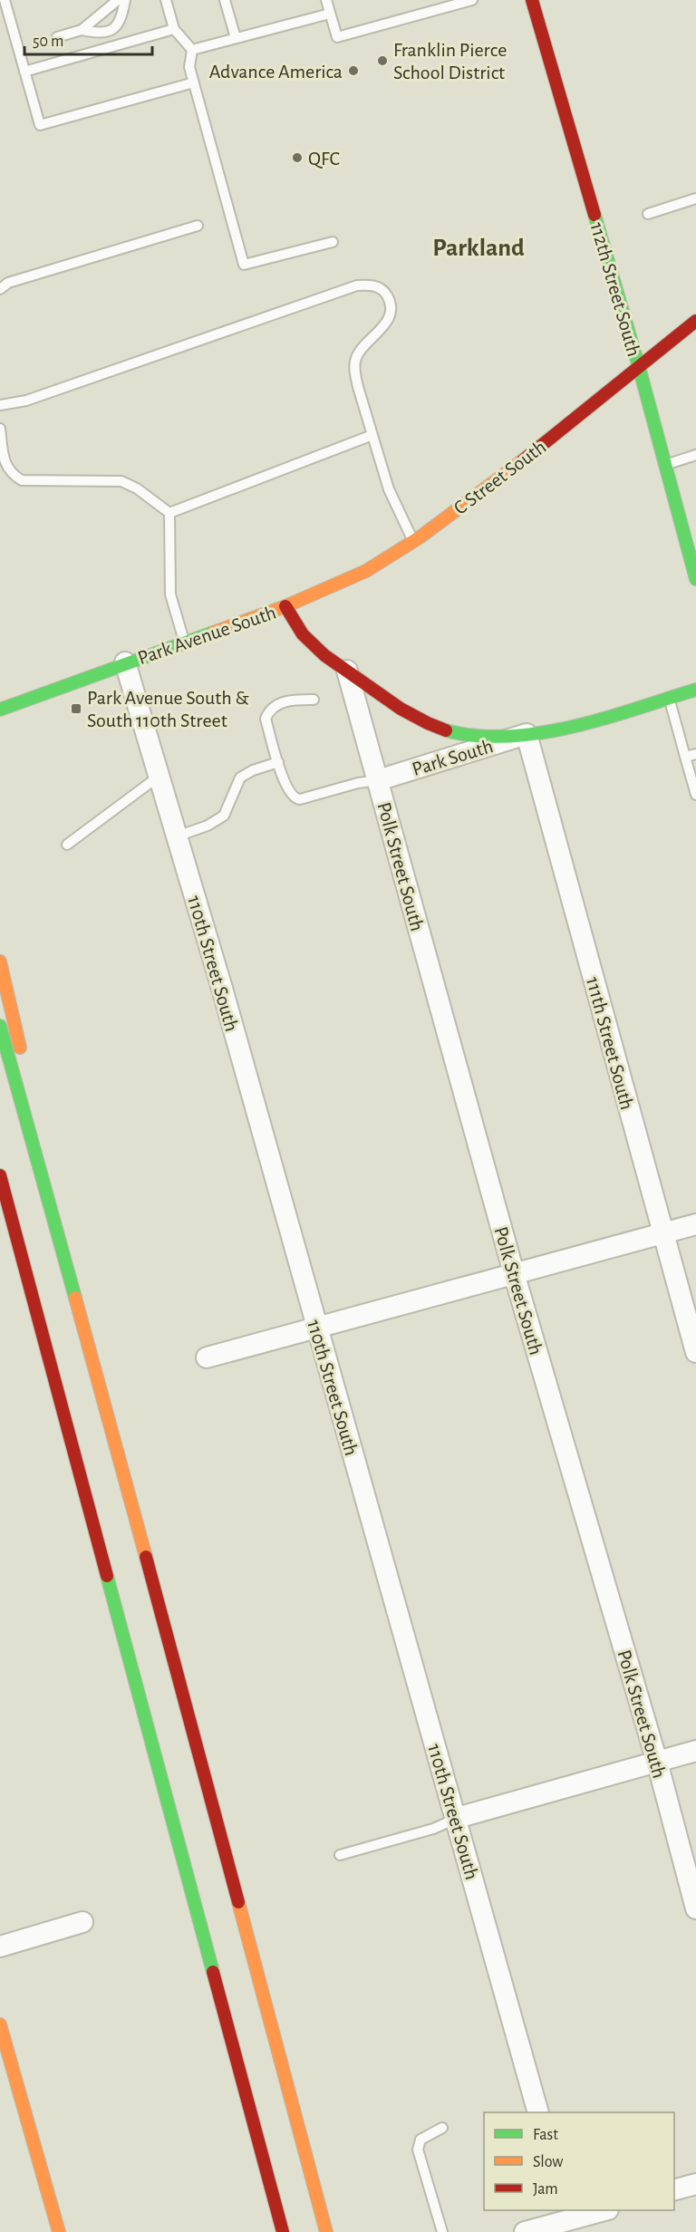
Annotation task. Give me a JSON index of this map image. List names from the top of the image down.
{
  "streets": {
    "main road": ["112th Street South", "C Street South", "Park Avenue South"],
    "street": [
      "Park South",
      "Polk Street South",
      "110th Street South",
      "111th Street South"
    ]
  },
  "crossings": [
    ["112th Street South", "C Street South"],
    ["C Street South", "Park Avenue South"],
    ["Park Avenue South", "Park South"],
    ["Park Avenue South", "Polk Street South"],
    ["Park Avenue South", "110th Street South"],
    ["Park Avenue South", "111th Street South"],
    ["Park South", "Polk Street South"],
    ["Park South", "111th Street South"]
  ],
  "districts": ["Parkland"],
  "places": {
    "other": ["Franklin Pierce School District", "Advance America", "QFC"],
    "transit": ["Park Avenue South & South 110th Street"]
  },
  "legend": ["Fast", "Slow", "Jam"],
  "scale_bar": "50 m"
}
